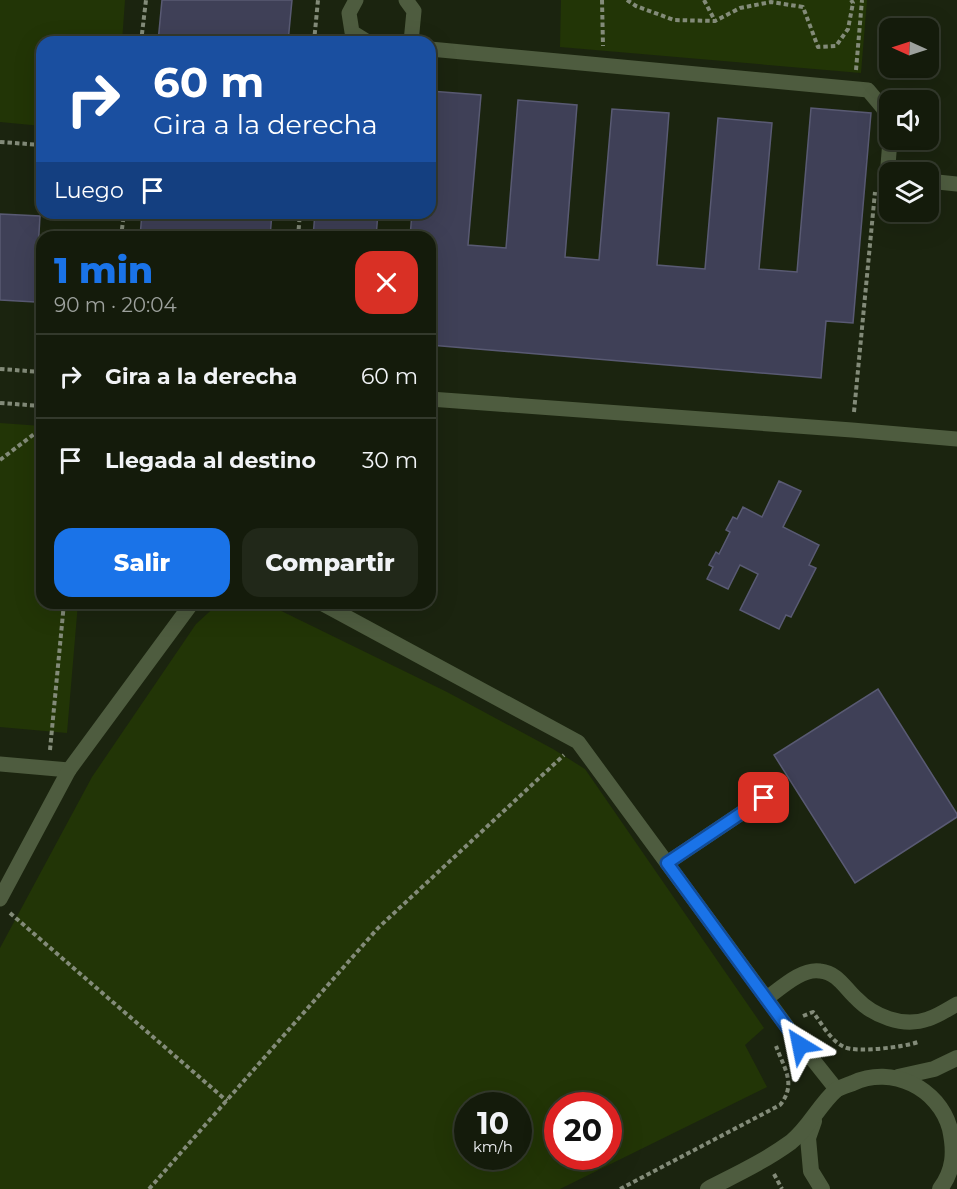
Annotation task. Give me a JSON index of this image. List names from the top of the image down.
{
  "north": "left",
  "page": {
    "turn": ["60 m", "Gira a la derecha"],
    "then": "Luego",
    "heading": ["1 min", "90 m · 20:04"],
    "list": [
      {
        "name": "Gira a la derecha",
        "value": "60 m"
      },
      {
        "name": "Llegada al destino",
        "value": "30 m"
      }
    ],
    "buttons": ["Salir", "Compartir"],
    "speed": "10 km/h",
    "limit": "20"
  }
}
